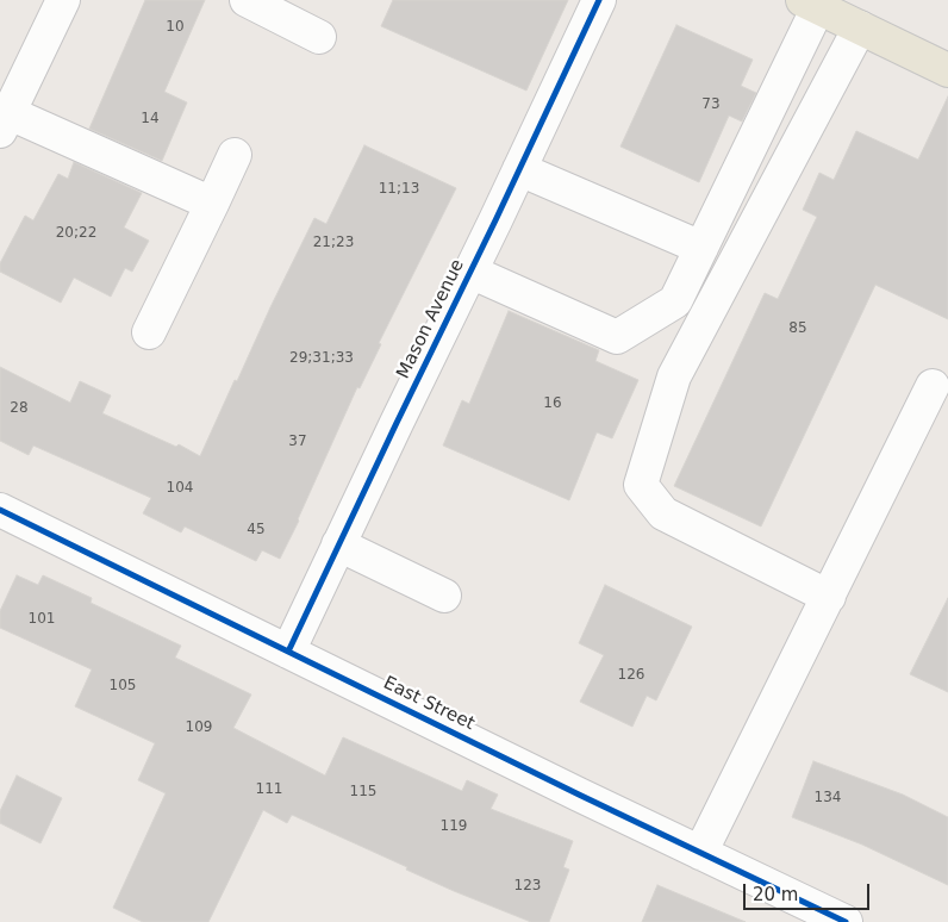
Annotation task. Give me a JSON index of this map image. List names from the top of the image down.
{
  "streets": {
    "street": ["Mason Avenue", "East Street"]
  },
  "crossings": [
    ["Mason Avenue", "East Street"]
  ],
  "house_numbers": [
    "10",
    "73",
    "14",
    "11;13",
    "20;22",
    "21;23",
    "85",
    "29;31;33",
    "16",
    "28",
    "37",
    "104",
    "45",
    "101",
    "126",
    "105",
    "109",
    "111",
    "115",
    "134",
    "119",
    "123"
  ],
  "scale_bar": "20 m"
}
